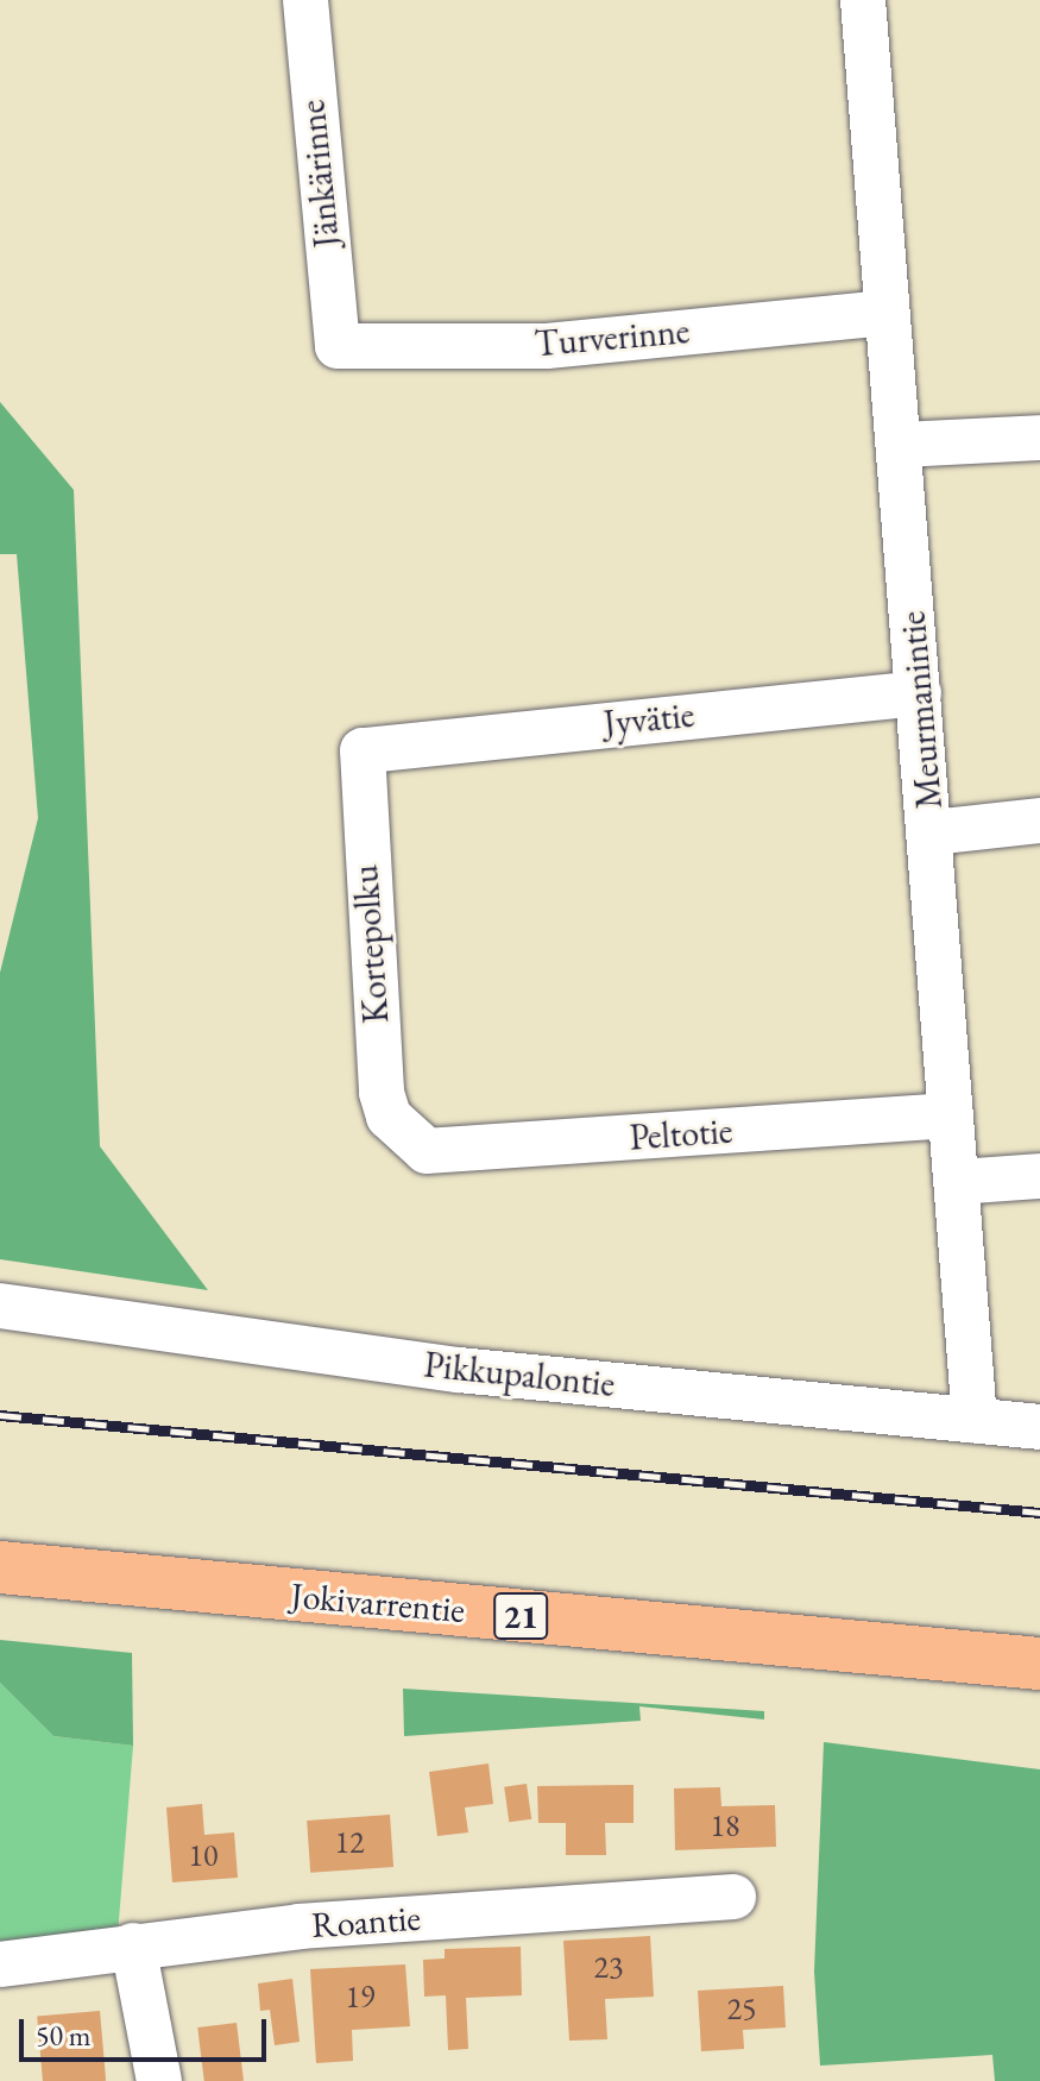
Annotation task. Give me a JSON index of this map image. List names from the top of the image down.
{
  "streets": {
    "highway": ["Jokivarrentie", "21"],
    "street": [
      "Jänkärinne",
      "Turverinne",
      "Meurmanintie",
      "Jyvätie",
      "Kortepolku",
      "Peltotie",
      "Pikkupalontie",
      "Roantie"
    ]
  },
  "crossings": [
    ["Jänkärinne", "Turverinne"],
    ["Turverinne", "Meurmanintie"],
    ["Meurmanintie", "Jyvätie"],
    ["Meurmanintie", "Peltotie"],
    ["Meurmanintie", "Pikkupalontie"],
    ["Jyvätie", "Kortepolku"],
    ["Kortepolku", "Peltotie"]
  ],
  "house_numbers": [
    "18",
    "12",
    "10",
    "23",
    "19",
    "25"
  ],
  "scale_bar": "50 m"
}
